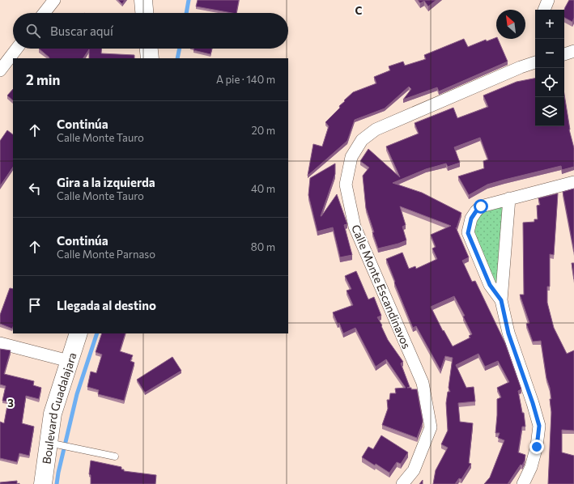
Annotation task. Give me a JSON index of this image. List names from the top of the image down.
{
  "streets": {
    "main road": ["Boulevard Guadalajara"],
    "street": ["Calle Monte Escandinavos"]
  },
  "north": "top left",
  "page": {
    "map_buttons": ["+", "−"],
    "search": "Buscar aquí",
    "heading": ["2 min", "A pie · 140 m"],
    "list": [
      ["Continúa", "Calle Monte Tauro", "20 m"],
      ["Gira a la izquierda", "Calle Monte Tauro", "40 m"],
      ["Continúa", "Calle Monte Parnaso", "80 m"],
      "Llegada al destino"
    ]
  },
  "grid": {
    "columns": ["C"],
    "rows": ["3"]
  }
}
